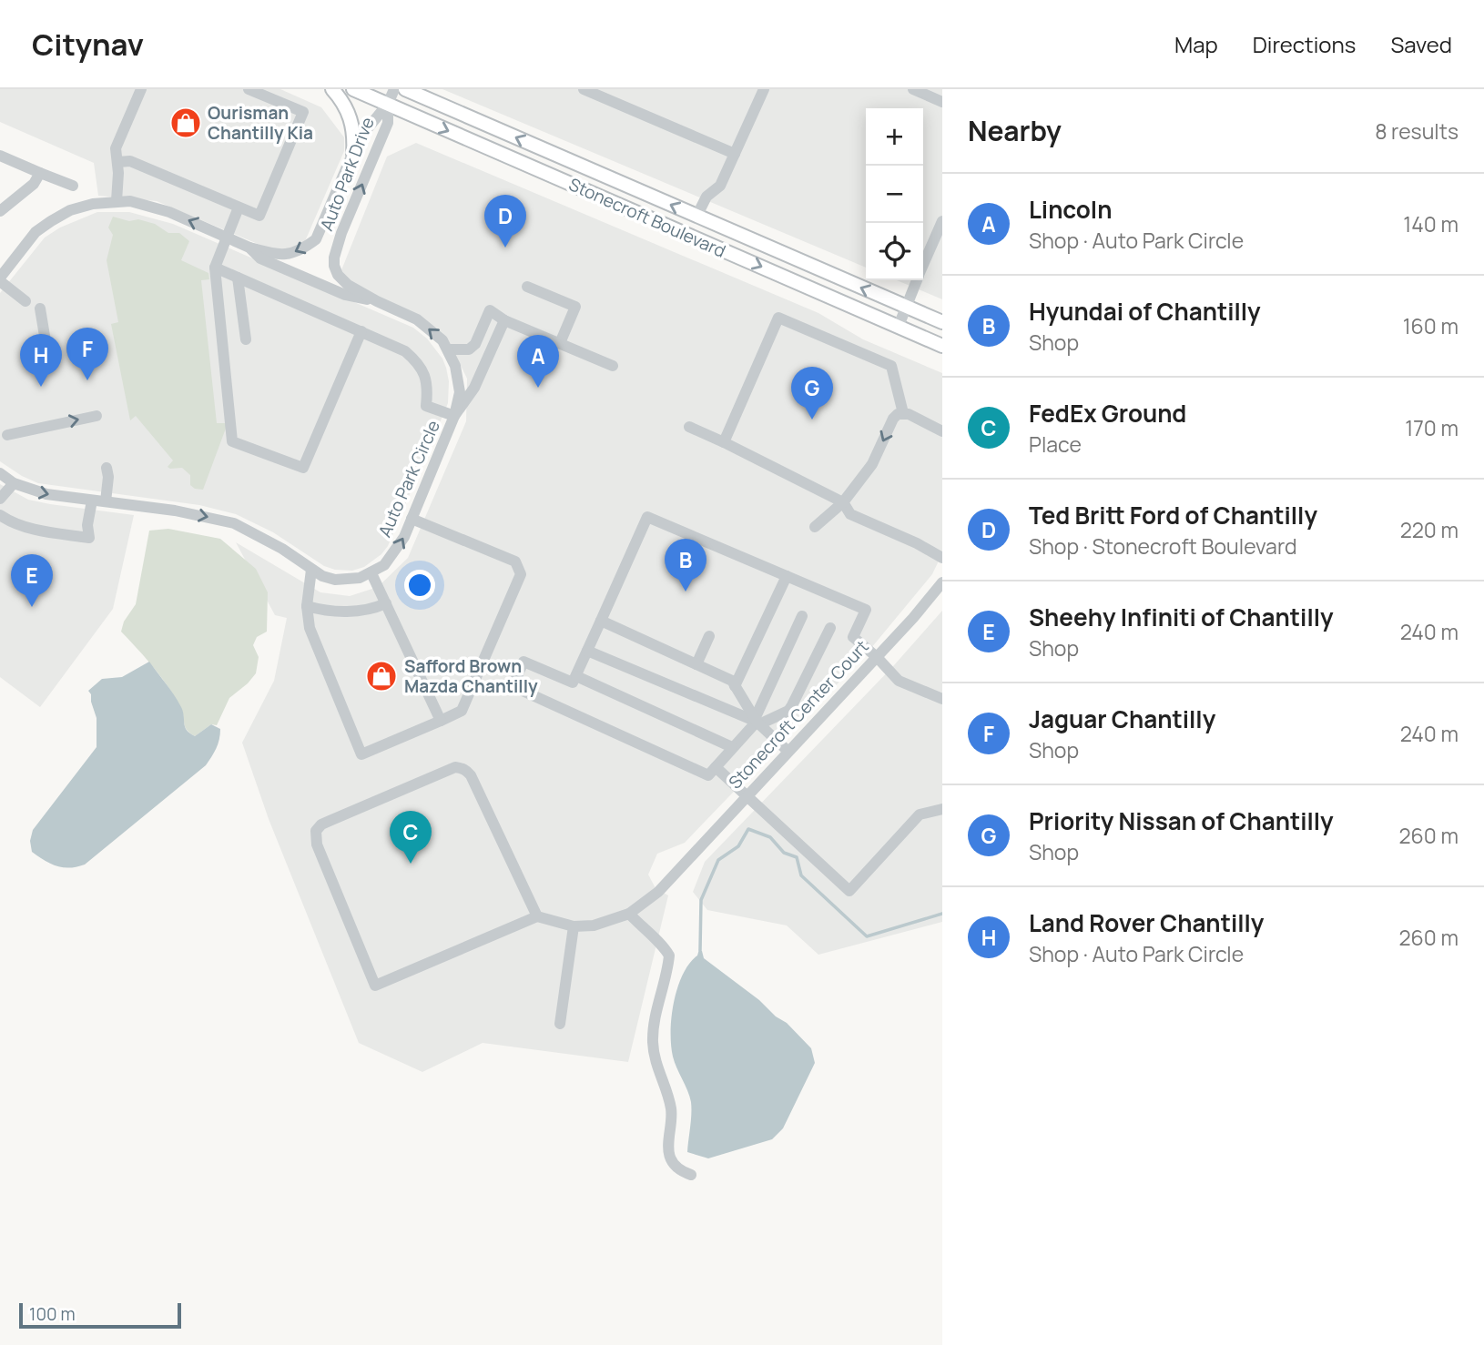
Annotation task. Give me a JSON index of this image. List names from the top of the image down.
{
  "streets": {
    "main road": ["Stonecroft Boulevard"],
    "street": ["Auto Park Drive", "Auto Park Circle", "Stonecroft Center Court"]
  },
  "crossings": [
    ["Auto Park Drive", "Stonecroft Boulevard"],
    ["Auto Park Drive", "Auto Park Circle"]
  ],
  "places": {
    "shop": ["Ourisman Chantilly Kia", "Safford Brown Mazda Chantilly"]
  },
  "scale_bar": "100 m",
  "page": {
    "header": "Citynav",
    "nav": ["Map", "Directions", "Saved"],
    "heading": ["Nearby", "8 results"],
    "map_buttons": ["+", "−"],
    "list": [
      {
        "mark": "A",
        "name": "Lincoln",
        "note": "Shop · Auto Park Circle",
        "value": "140 m"
      },
      {
        "mark": "B",
        "name": "Hyundai of Chantilly",
        "note": "Shop",
        "value": "160 m"
      },
      {
        "mark": "C",
        "name": "FedEx Ground",
        "note": "Place",
        "value": "170 m"
      },
      {
        "mark": "D",
        "name": "Ted Britt Ford of Chantilly",
        "note": "Shop · Stonecroft Boulevard",
        "value": "220 m"
      },
      {
        "mark": "E",
        "name": "Sheehy Infiniti of Chantilly",
        "note": "Shop",
        "value": "240 m"
      },
      {
        "mark": "F",
        "name": "Jaguar Chantilly",
        "note": "Shop",
        "value": "240 m"
      },
      {
        "mark": "G",
        "name": "Priority Nissan of Chantilly",
        "note": "Shop",
        "value": "260 m"
      },
      {
        "mark": "H",
        "name": "Land Rover Chantilly",
        "note": "Shop · Auto Park Circle",
        "value": "260 m"
      }
    ],
    "pins": [
      "D",
      "F",
      "H",
      "A",
      "G",
      "B",
      "E",
      "C"
    ],
    "scale": "100 m"
  }
}
